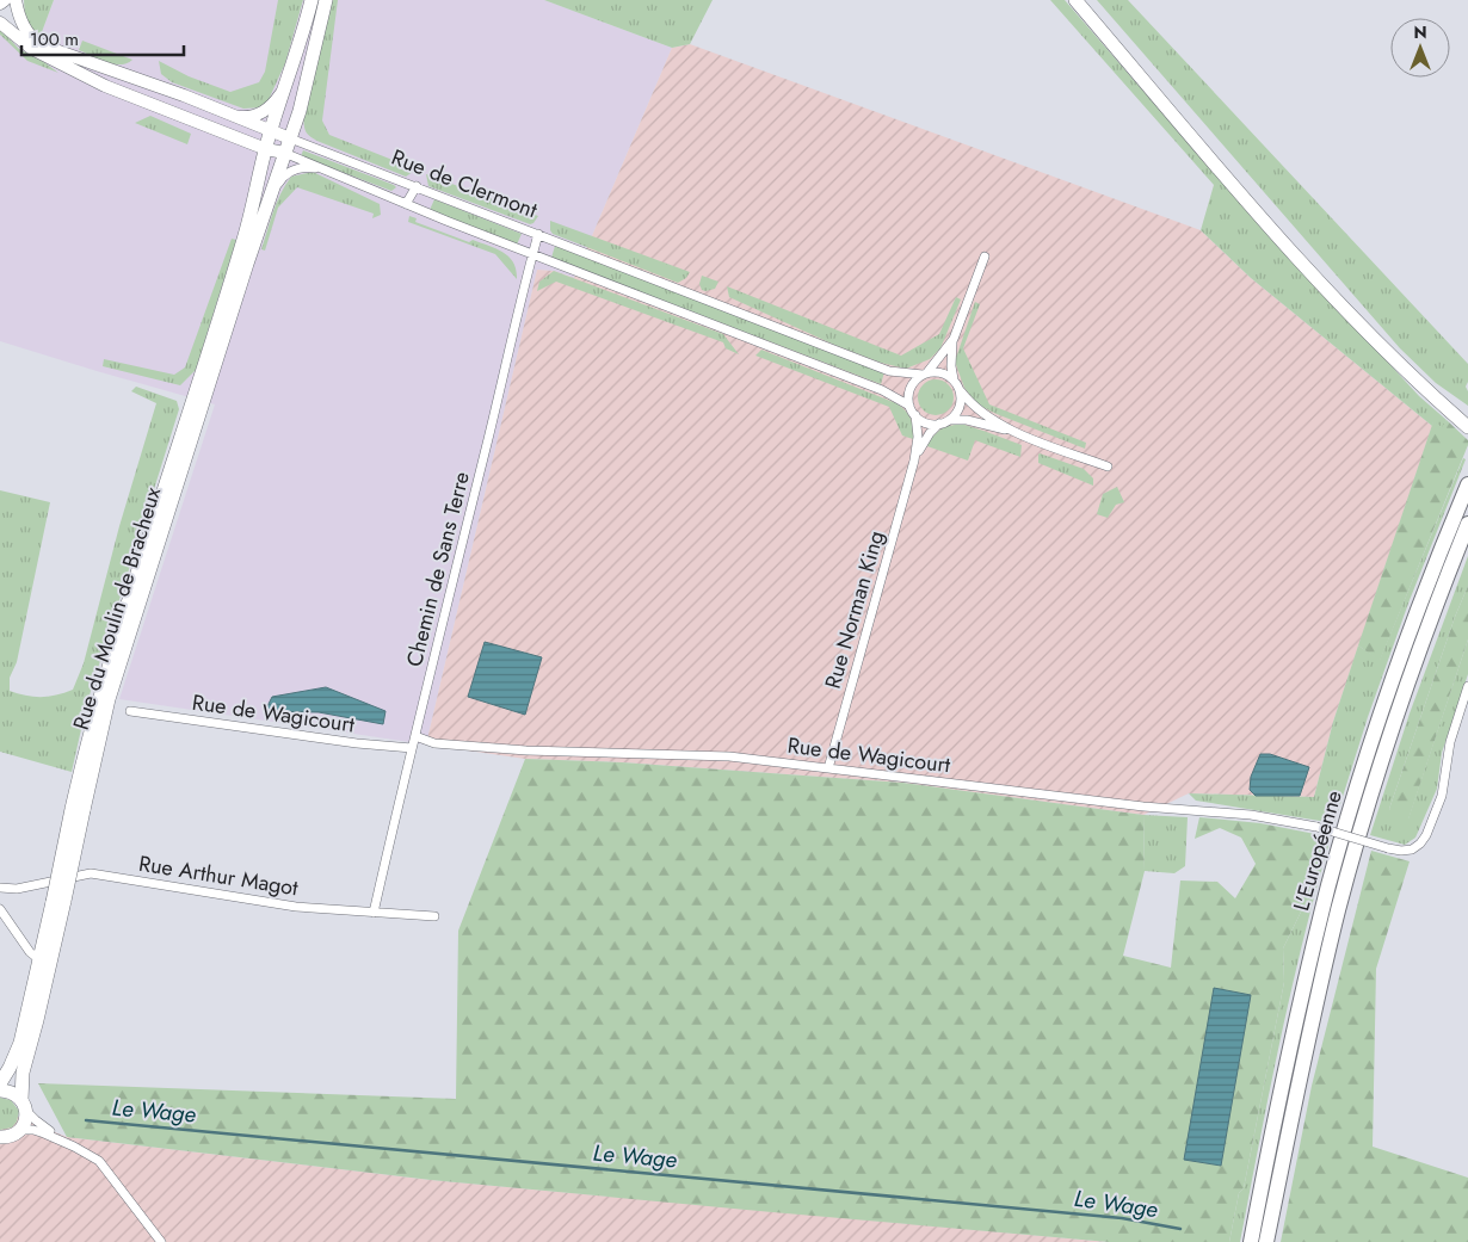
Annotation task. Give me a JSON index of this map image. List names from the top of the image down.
{
  "streets": {
    "highway": ["L'Européenne"],
    "main road": ["Rue de Clermont", "Rue du Moulin de Bracheux"],
    "street": [
      "Chemin de Sans Terre",
      "Rue Norman King",
      "Rue de Wagicourt",
      "Rue Arthur Magot"
    ]
  },
  "crossings": [
    ["Rue de Clermont", "Chemin de Sans Terre"],
    ["Rue de Clermont", "Rue du Moulin de Bracheux"],
    ["Rue de Clermont", "Rue Norman King"],
    ["Chemin de Sans Terre", "Rue de Wagicourt"],
    ["Chemin de Sans Terre", "Rue Arthur Magot"],
    ["Rue Norman King", "Rue de Wagicourt"]
  ],
  "water": ["Le Wage"],
  "scale_bar": "100 m",
  "north": "top"
}
